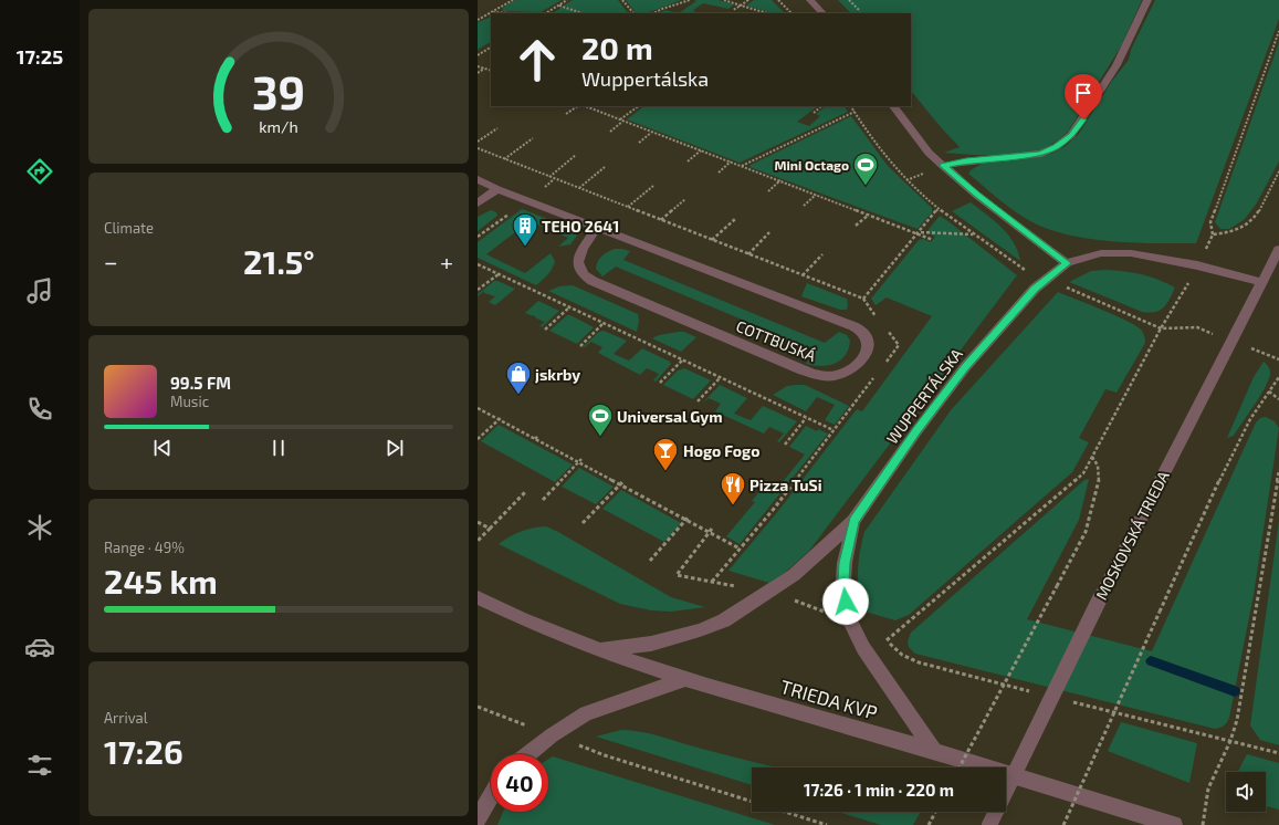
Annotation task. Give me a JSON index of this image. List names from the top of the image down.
{
  "streets": {
    "street": [
      "COTTBUSKÁ",
      "WUPPERTÁLSKA",
      "MOSKOVSKÁ TRIEDA",
      "TRIEDA KVP"
    ]
  },
  "crossings": [
    ["WUPPERTÁLSKA", "MOSKOVSKÁ TRIEDA"]
  ],
  "places": {
    "sports": ["Mini Octago", "Universal Gym"],
    "building": ["TEHO 2641"],
    "shop": ["jskrby"],
    "bar": ["Hogo Fogo"],
    "restaurant": ["Pizza TuSi"]
  },
  "page": {
    "tabs": "17:25",
    "turn": ["20 m", "Wuppertálska"],
    "tile": [
      "Climate",
      ["Range · 49%", "245 km"],
      ["Arrival", "17:26"]
    ],
    "heat": ["−", "21.5°", "+"],
    "song": ["99.5 FM", "Music"],
    "limit": "40",
    "trip": "17:26 · 1 min · 220 m",
    "gauge": ["39", "km/h"]
  }
}
